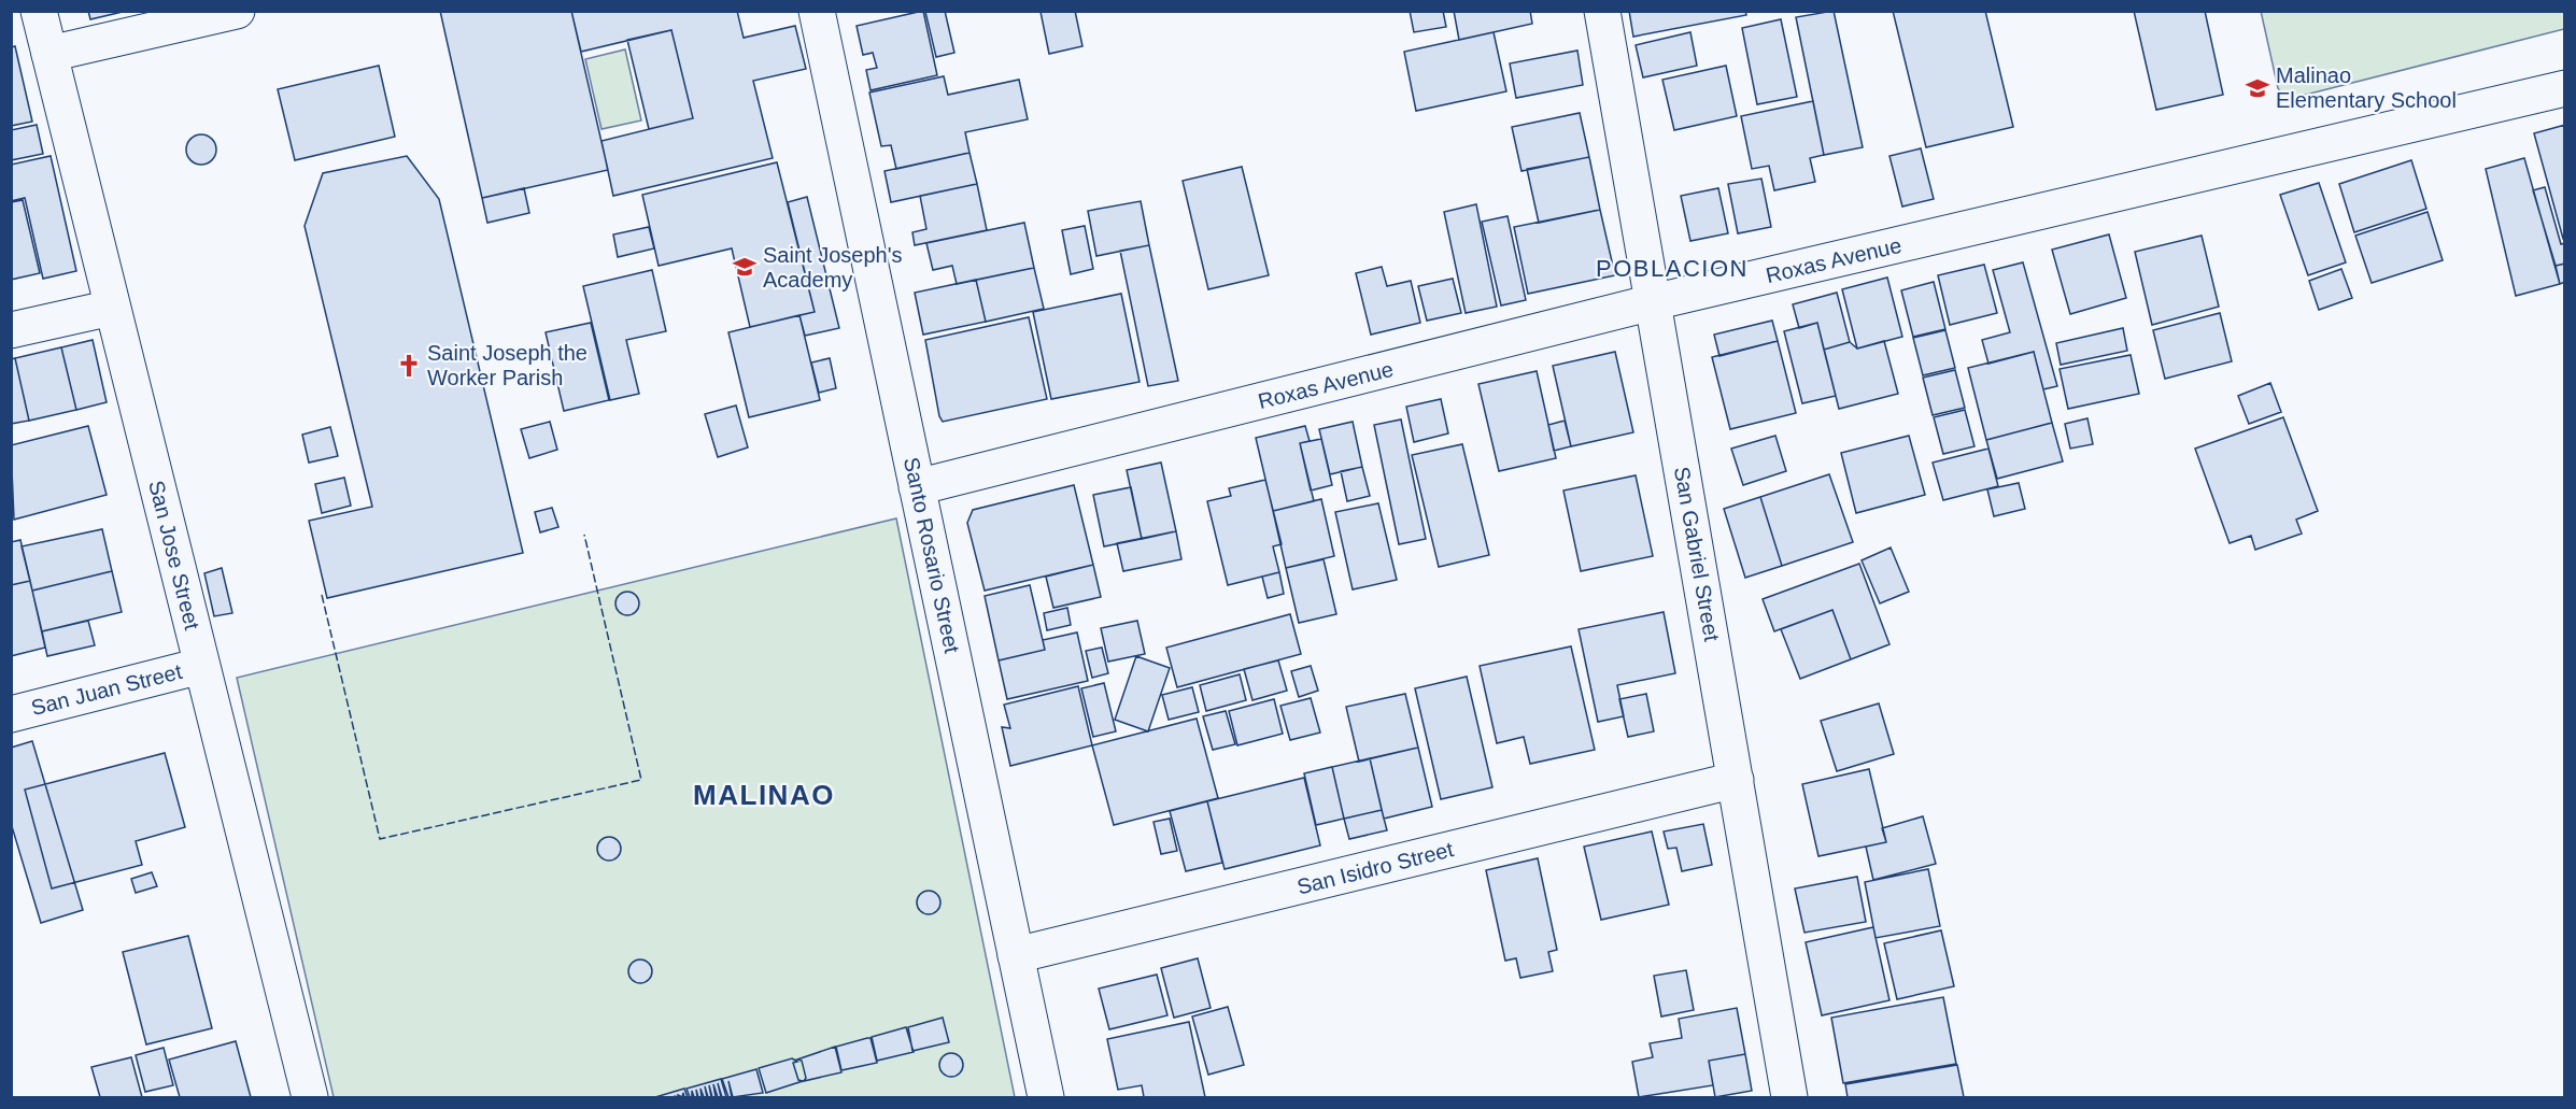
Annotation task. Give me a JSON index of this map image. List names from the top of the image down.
{
  "streets": {
    "main road": [
      "Roxas Avenue",
      "San Gabriel Street",
      "San Jose Street",
      "Santo Rosario Street",
      "San Juan Street",
      "San Isidro Street"
    ]
  },
  "crossings": [
    ["Roxas Avenue", "San Gabriel Street"],
    ["Roxas Avenue", "Santo Rosario Street"],
    ["San Gabriel Street", "San Isidro Street"],
    ["San Jose Street", "San Juan Street"],
    ["Santo Rosario Street", "San Isidro Street"]
  ],
  "districts": ["POBLACION", "MALINAO"],
  "places": {
    "school or university": ["Malinao Elementary School", "Saint Joseph's Academy"],
    "church": ["Saint Joseph the Worker Parish"]
  }
}
